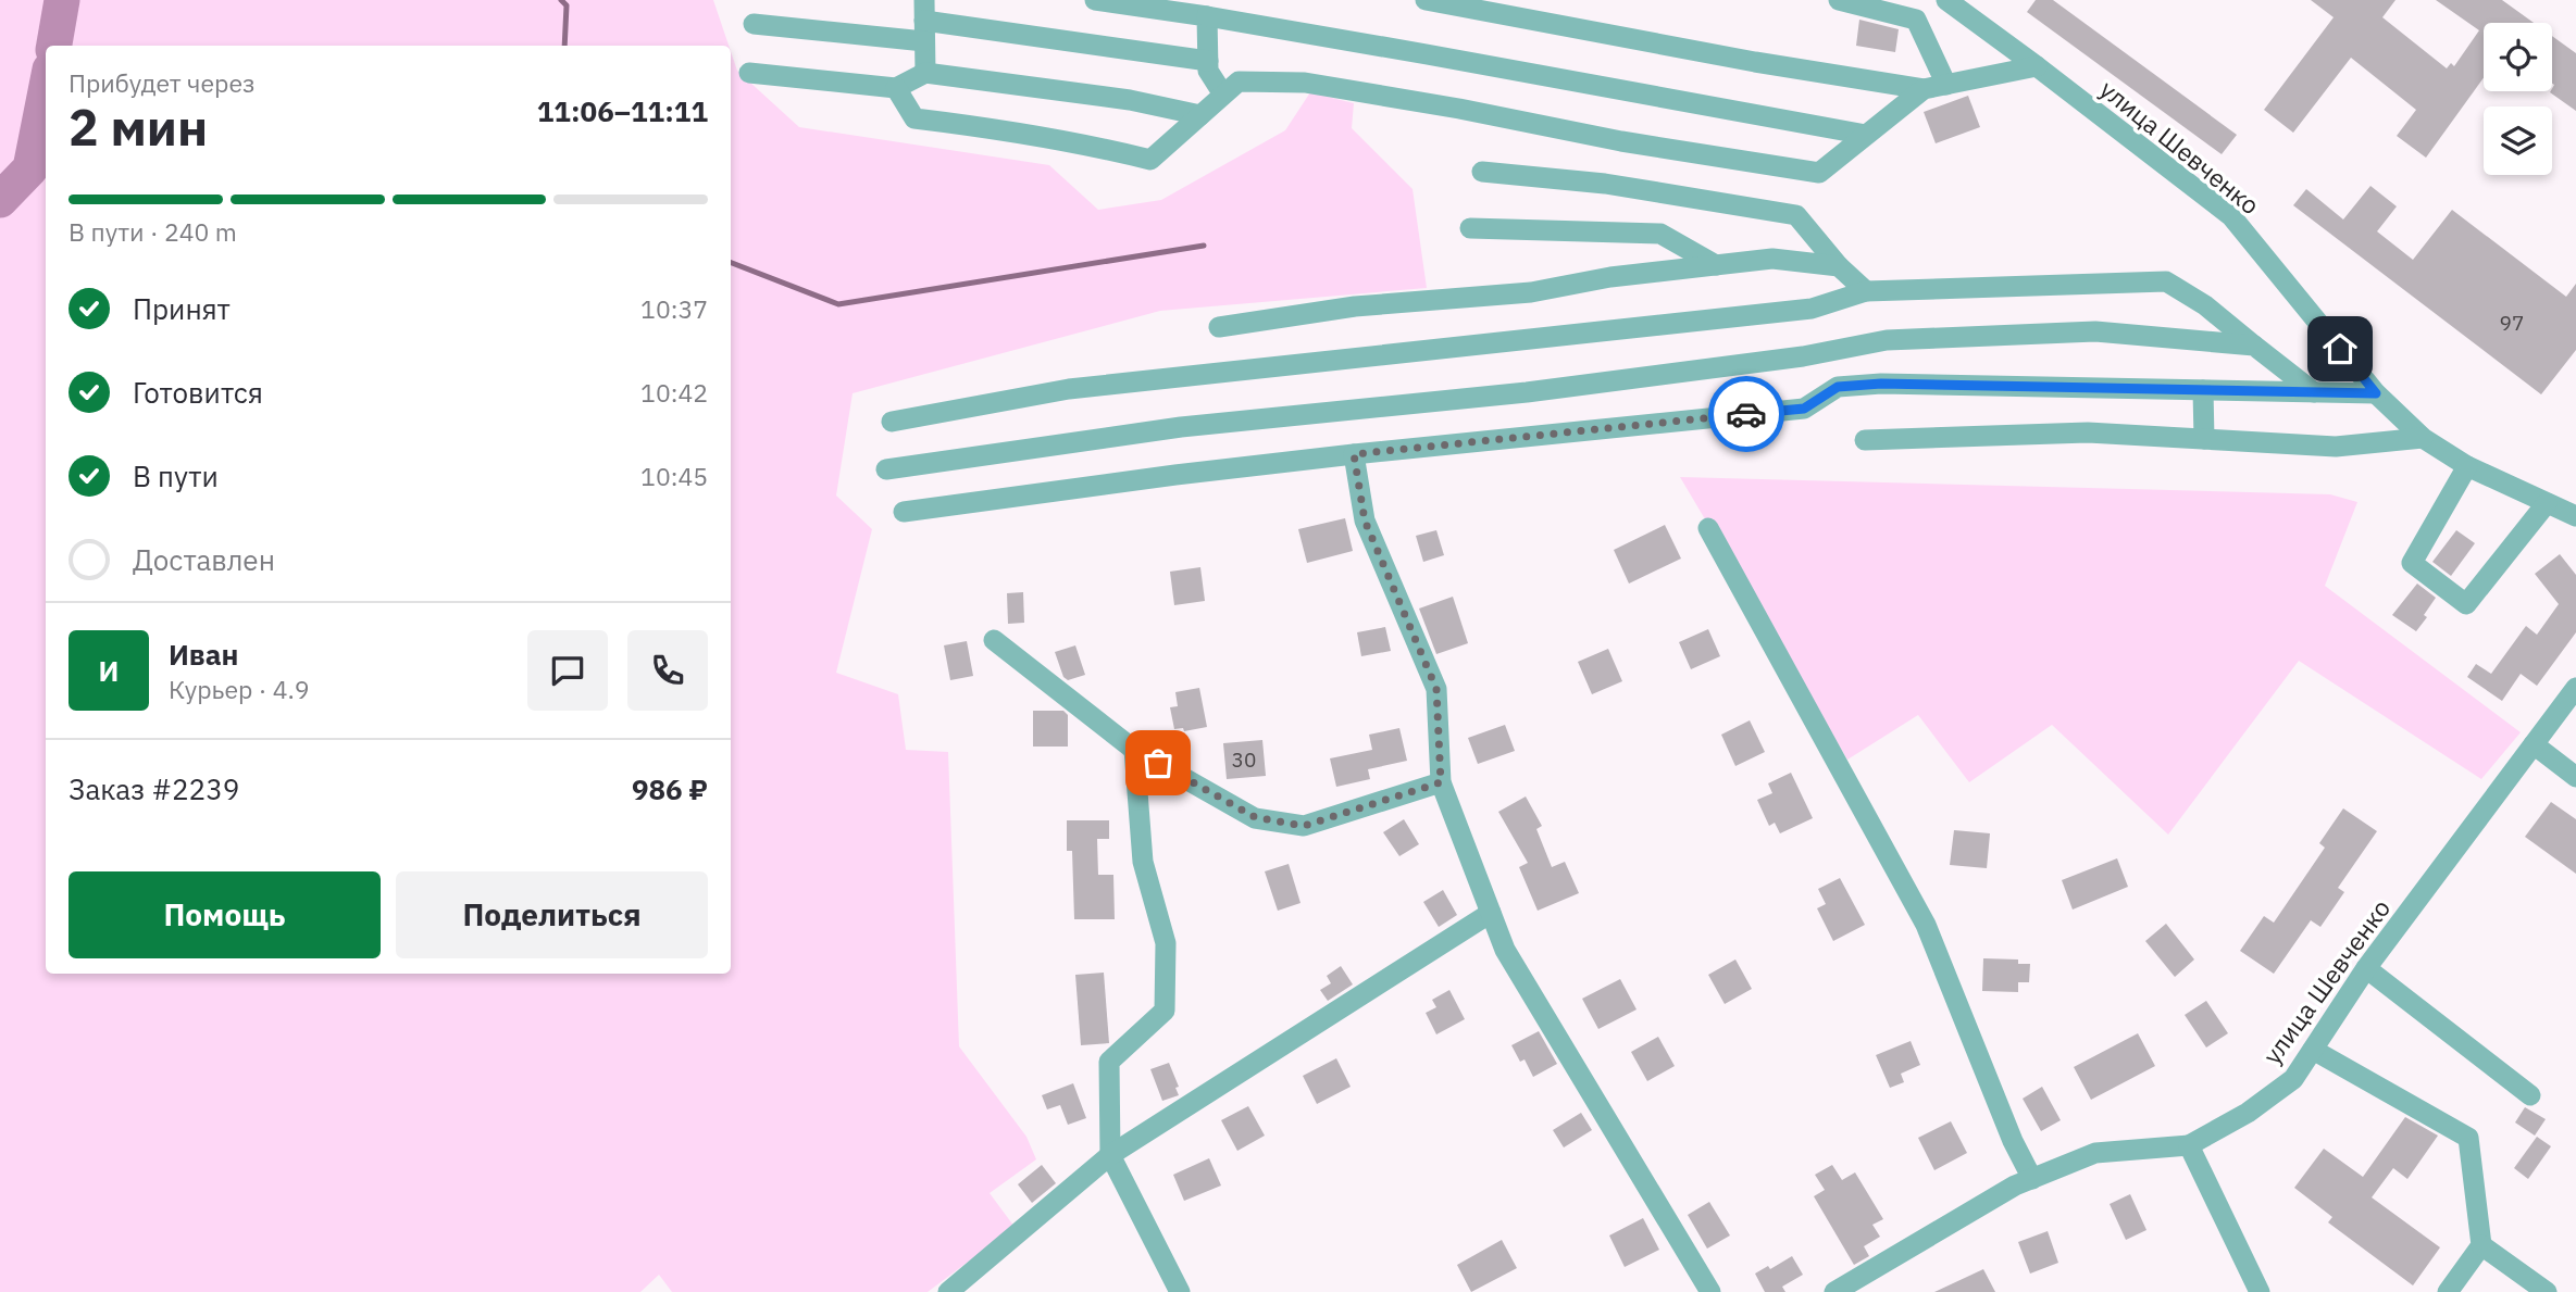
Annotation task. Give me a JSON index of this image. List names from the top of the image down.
{
  "streets": {
    "street": ["улица Шевченко"]
  },
  "house_numbers": ["97", "30"],
  "page": {
    "heading": ["2 мин", "Прибудет через", "11:06–11:11"],
    "panel": [
      "Иван",
      "Курьер · 4.9",
      "Заказ #2239",
      "986 ₽"
    ],
    "bar": "В пути · 240 m",
    "list": [
      ["Принят", "10:37"],
      ["Готовится", "10:42"],
      ["В пути", "10:45"],
      "Доставлен"
    ],
    "round": "И",
    "buttons": ["Помощь", "Поделиться"]
  }
}
